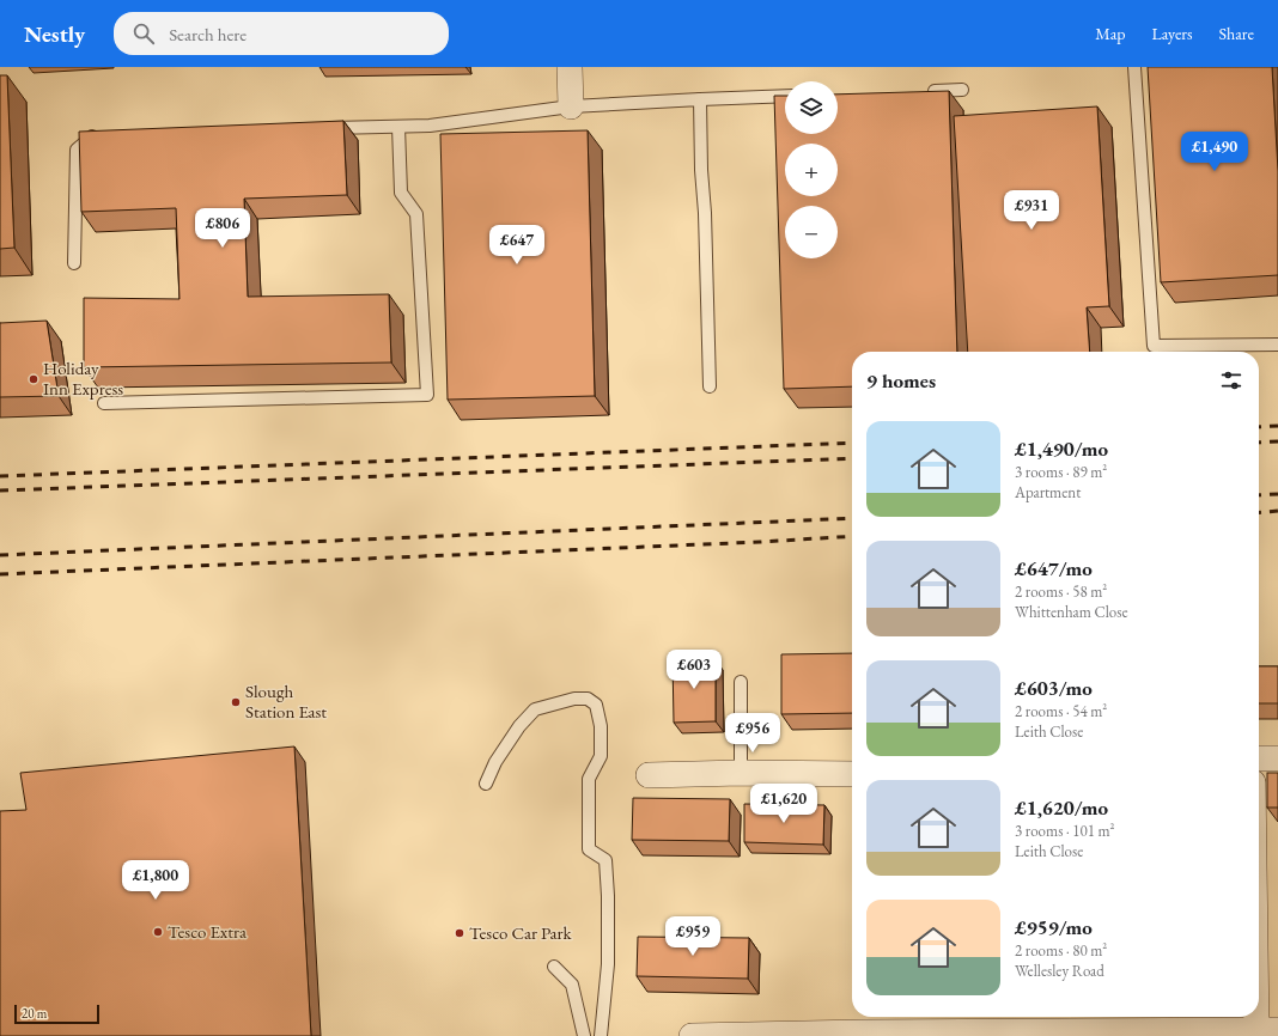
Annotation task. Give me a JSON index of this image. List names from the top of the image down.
{
  "places": [
    "Holiday Inn Express",
    "Slough Station East",
    "Tesco Extra",
    "Tesco Car Park"
  ],
  "scale_bar": "20 m",
  "page": {
    "header": "Nestly",
    "search": "Search here",
    "nav": ["Map", "Layers", "Share"],
    "map_buttons": ["+", "−"],
    "price": [
      "£1,490",
      "£931",
      "£806",
      "£647",
      "£603",
      "£956",
      "£1,620",
      "£1,800",
      "£959"
    ],
    "heading": "9 homes",
    "list": [
      {
        "name": "£1,490/mo",
        "note": "3 rooms · 89 m² · Apartment"
      },
      {
        "name": "£647/mo",
        "note": "2 rooms · 58 m² · Whittenham Close"
      },
      {
        "name": "£603/mo",
        "note": "2 rooms · 54 m² · Leith Close"
      },
      {
        "name": "£1,620/mo",
        "note": "3 rooms · 101 m² · Leith Close"
      },
      {
        "name": "£959/mo",
        "note": "2 rooms · 80 m² · Wellesley Road"
      }
    ],
    "scale": "20 m"
  }
}
